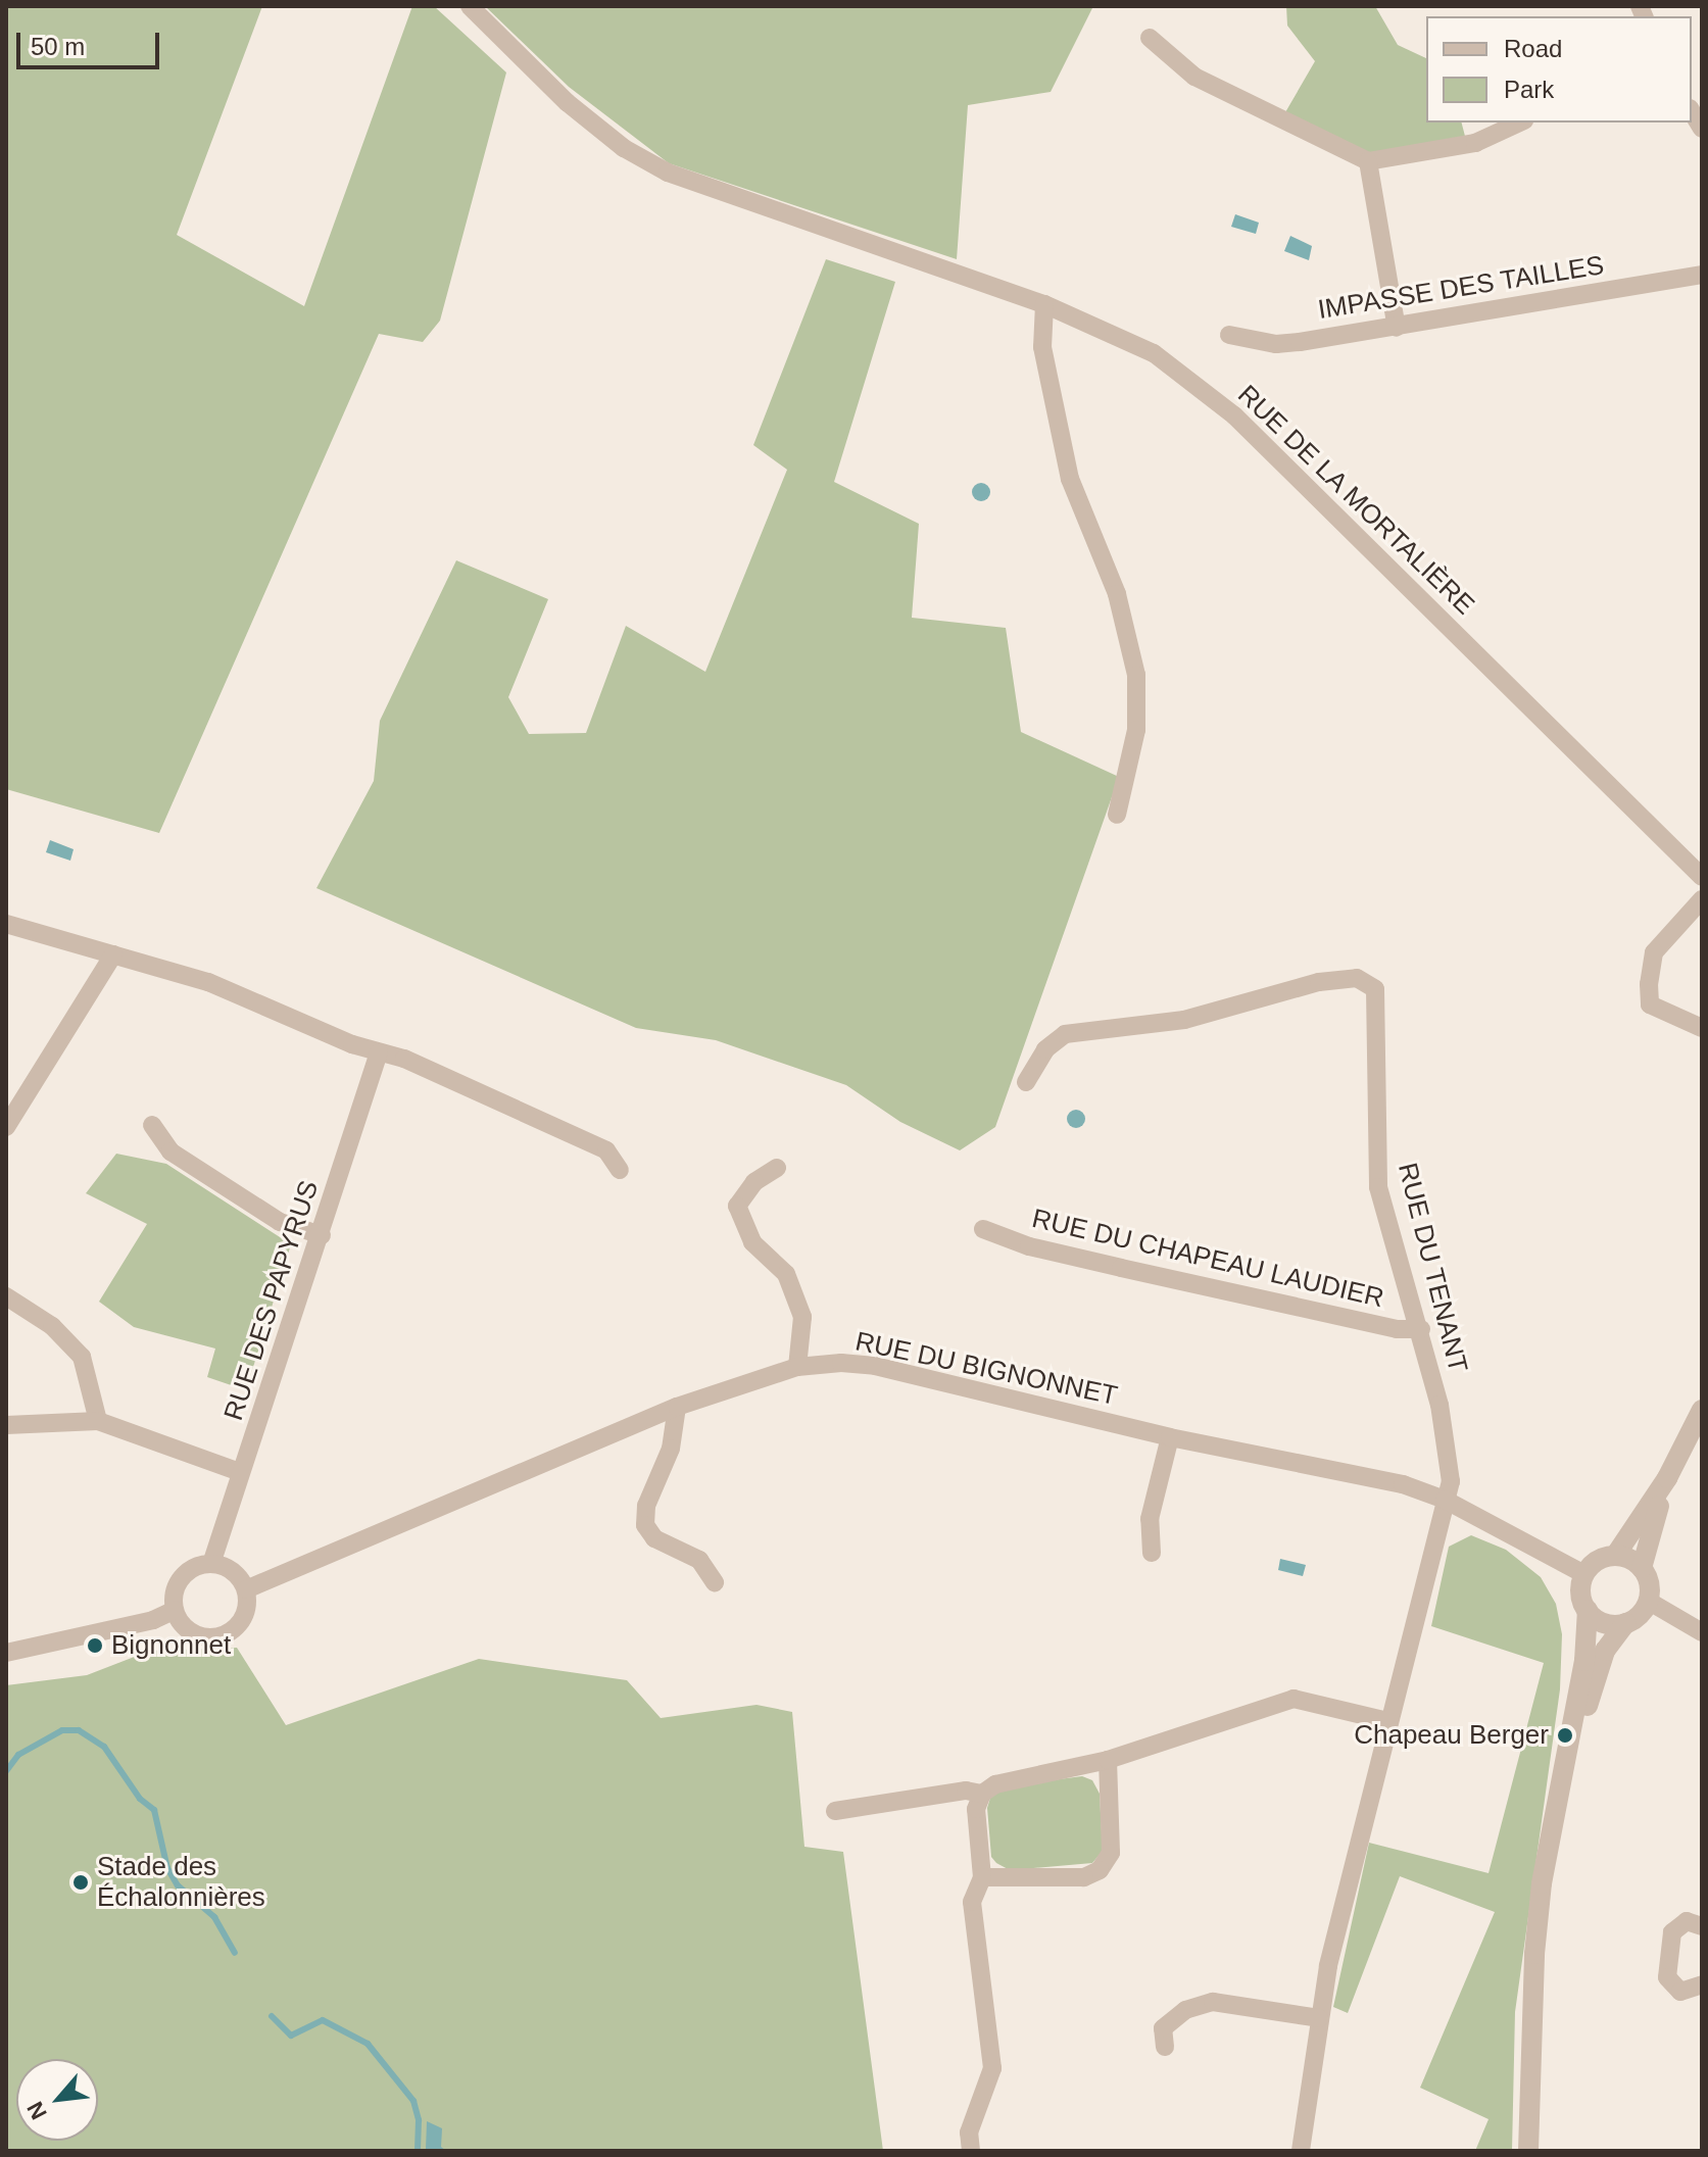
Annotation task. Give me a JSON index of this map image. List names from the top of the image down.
{
  "streets": {
    "street": [
      "IMPASSE DES TAILLES",
      "RUE DE LA MORTALIÈRE",
      "RUE DU CHAPEAU LAUDIER",
      "RUE DU TENANT",
      "RUE DES PAPYRUS",
      "RUE DU BIGNONNET"
    ]
  },
  "crossings": [
    ["RUE DU CHAPEAU LAUDIER", "RUE DU TENANT"],
    ["RUE DU TENANT", "RUE DU BIGNONNET"],
    ["RUE DES PAPYRUS", "RUE DU BIGNONNET"]
  ],
  "places": ["Bignonnet", "Chapeau Berger", "Stade des Échalonnières"],
  "legend": ["Road", "Park"],
  "scale_bar": "50 m",
  "north": "bottom left"
}
